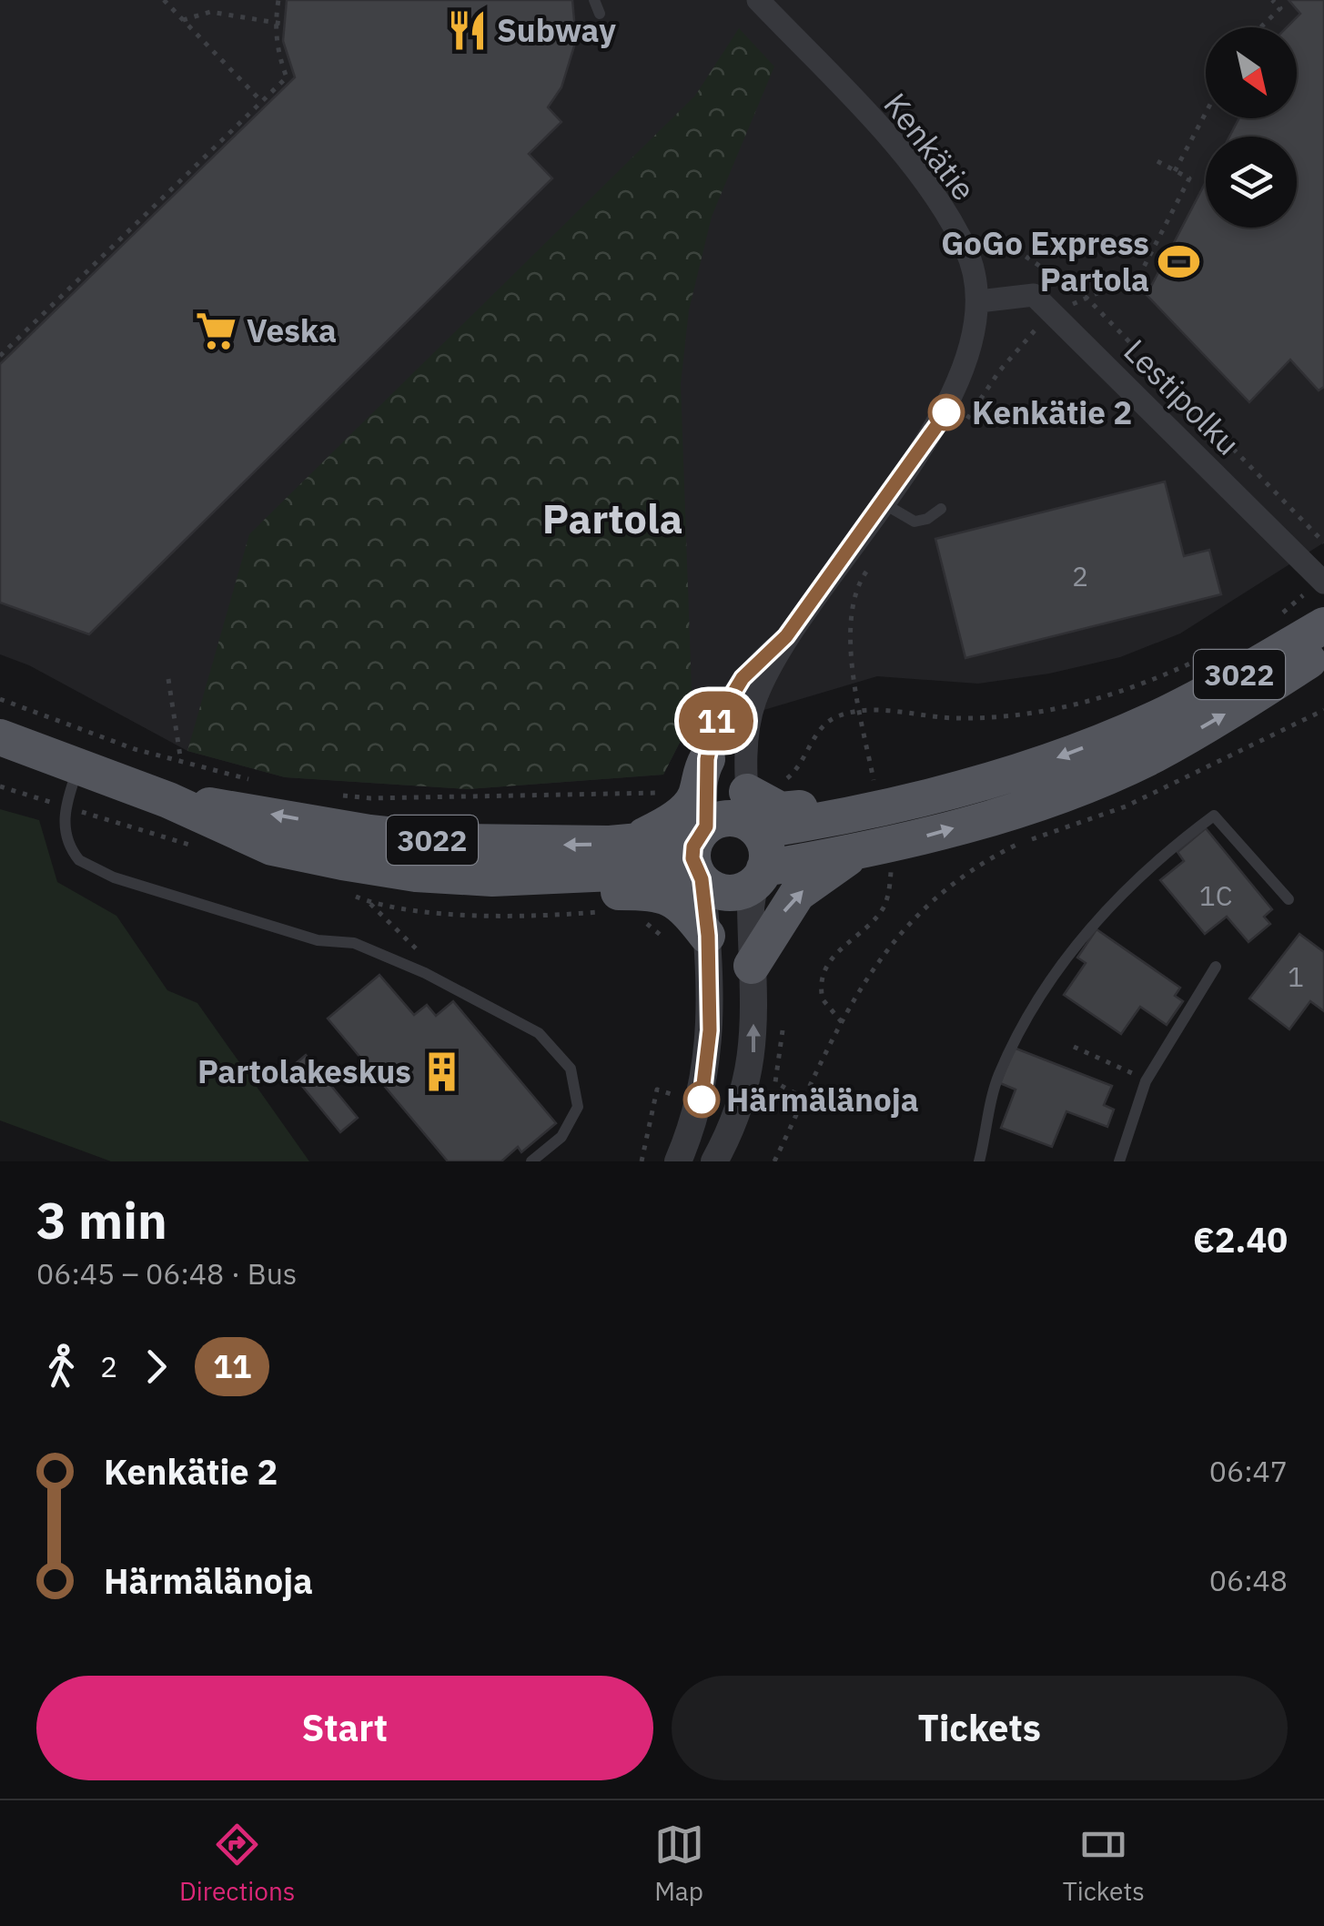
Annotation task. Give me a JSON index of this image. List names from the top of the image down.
{
  "streets": {
    "main road": ["3022"],
    "street": ["Kenkätie", "Lestipolku"]
  },
  "crossings": [
    ["Kenkätie", "Lestipolku"],
    ["Kenkätie", "3022"]
  ],
  "districts": ["Partola"],
  "places": {
    "restaurant": ["Subway"],
    "sports": ["GoGo Express Partola"],
    "supermarket": ["Veska"],
    "other": ["Kenkätie 2", "Härmälänoja"],
    "building": ["Partolakeskus"]
  },
  "lines": ["bus line 11"],
  "house_numbers": ["2", "1C", "1"],
  "north": "bottom right",
  "page": {
    "on_map": "11",
    "heading": ["3 min", "06:45 – 06:48 · Bus", "€2.40"],
    "legs": ["2", "11"],
    "list": [
      {
        "name": "Kenkätie 2",
        "value": "06:47"
      },
      {
        "name": "Härmälänoja",
        "value": "06:48"
      }
    ],
    "buttons": ["Start", "Tickets"],
    "tabs": ["Directions", "Map", "Tickets"]
  }
}
